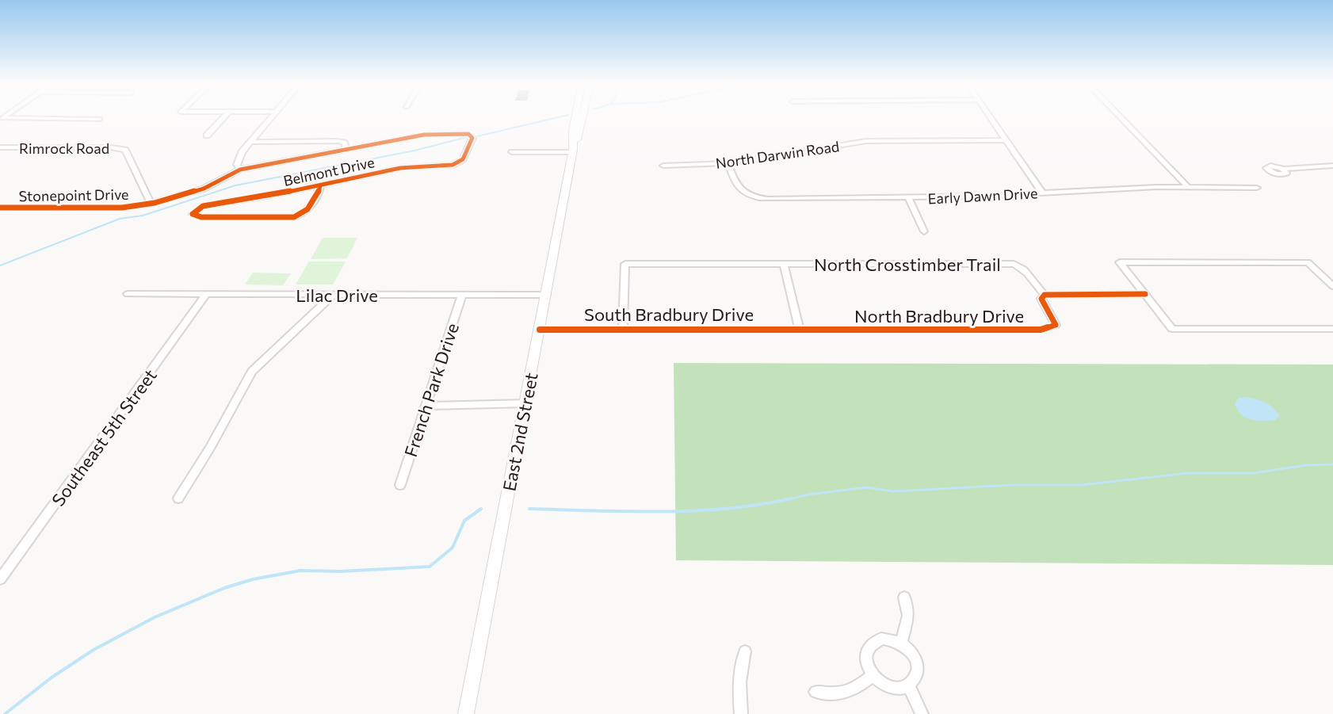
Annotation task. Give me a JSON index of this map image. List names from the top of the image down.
{
  "streets": {
    "main road": ["East 2nd Street"],
    "street": [
      "Rimrock Road",
      "North Darwin Road",
      "Belmont Drive",
      "Stonepoint Drive",
      "Early Dawn Drive",
      "North Crosstimber Trail",
      "Lilac Drive",
      "South Bradbury Drive",
      "North Bradbury Drive",
      "French Park Drive",
      "Southeast 5th Street"
    ]
  },
  "crossings": [
    ["Rimrock Road", "Stonepoint Drive"],
    ["North Darwin Road", "Early Dawn Drive"],
    ["Belmont Drive", "Stonepoint Drive"],
    ["North Crosstimber Trail", "South Bradbury Drive"],
    ["North Crosstimber Trail", "North Bradbury Drive"],
    ["Lilac Drive", "French Park Drive"],
    ["Lilac Drive", "East 2nd Street"],
    ["Lilac Drive", "Southeast 5th Street"],
    ["South Bradbury Drive", "North Bradbury Drive"],
    ["South Bradbury Drive", "East 2nd Street"]
  ]
}
